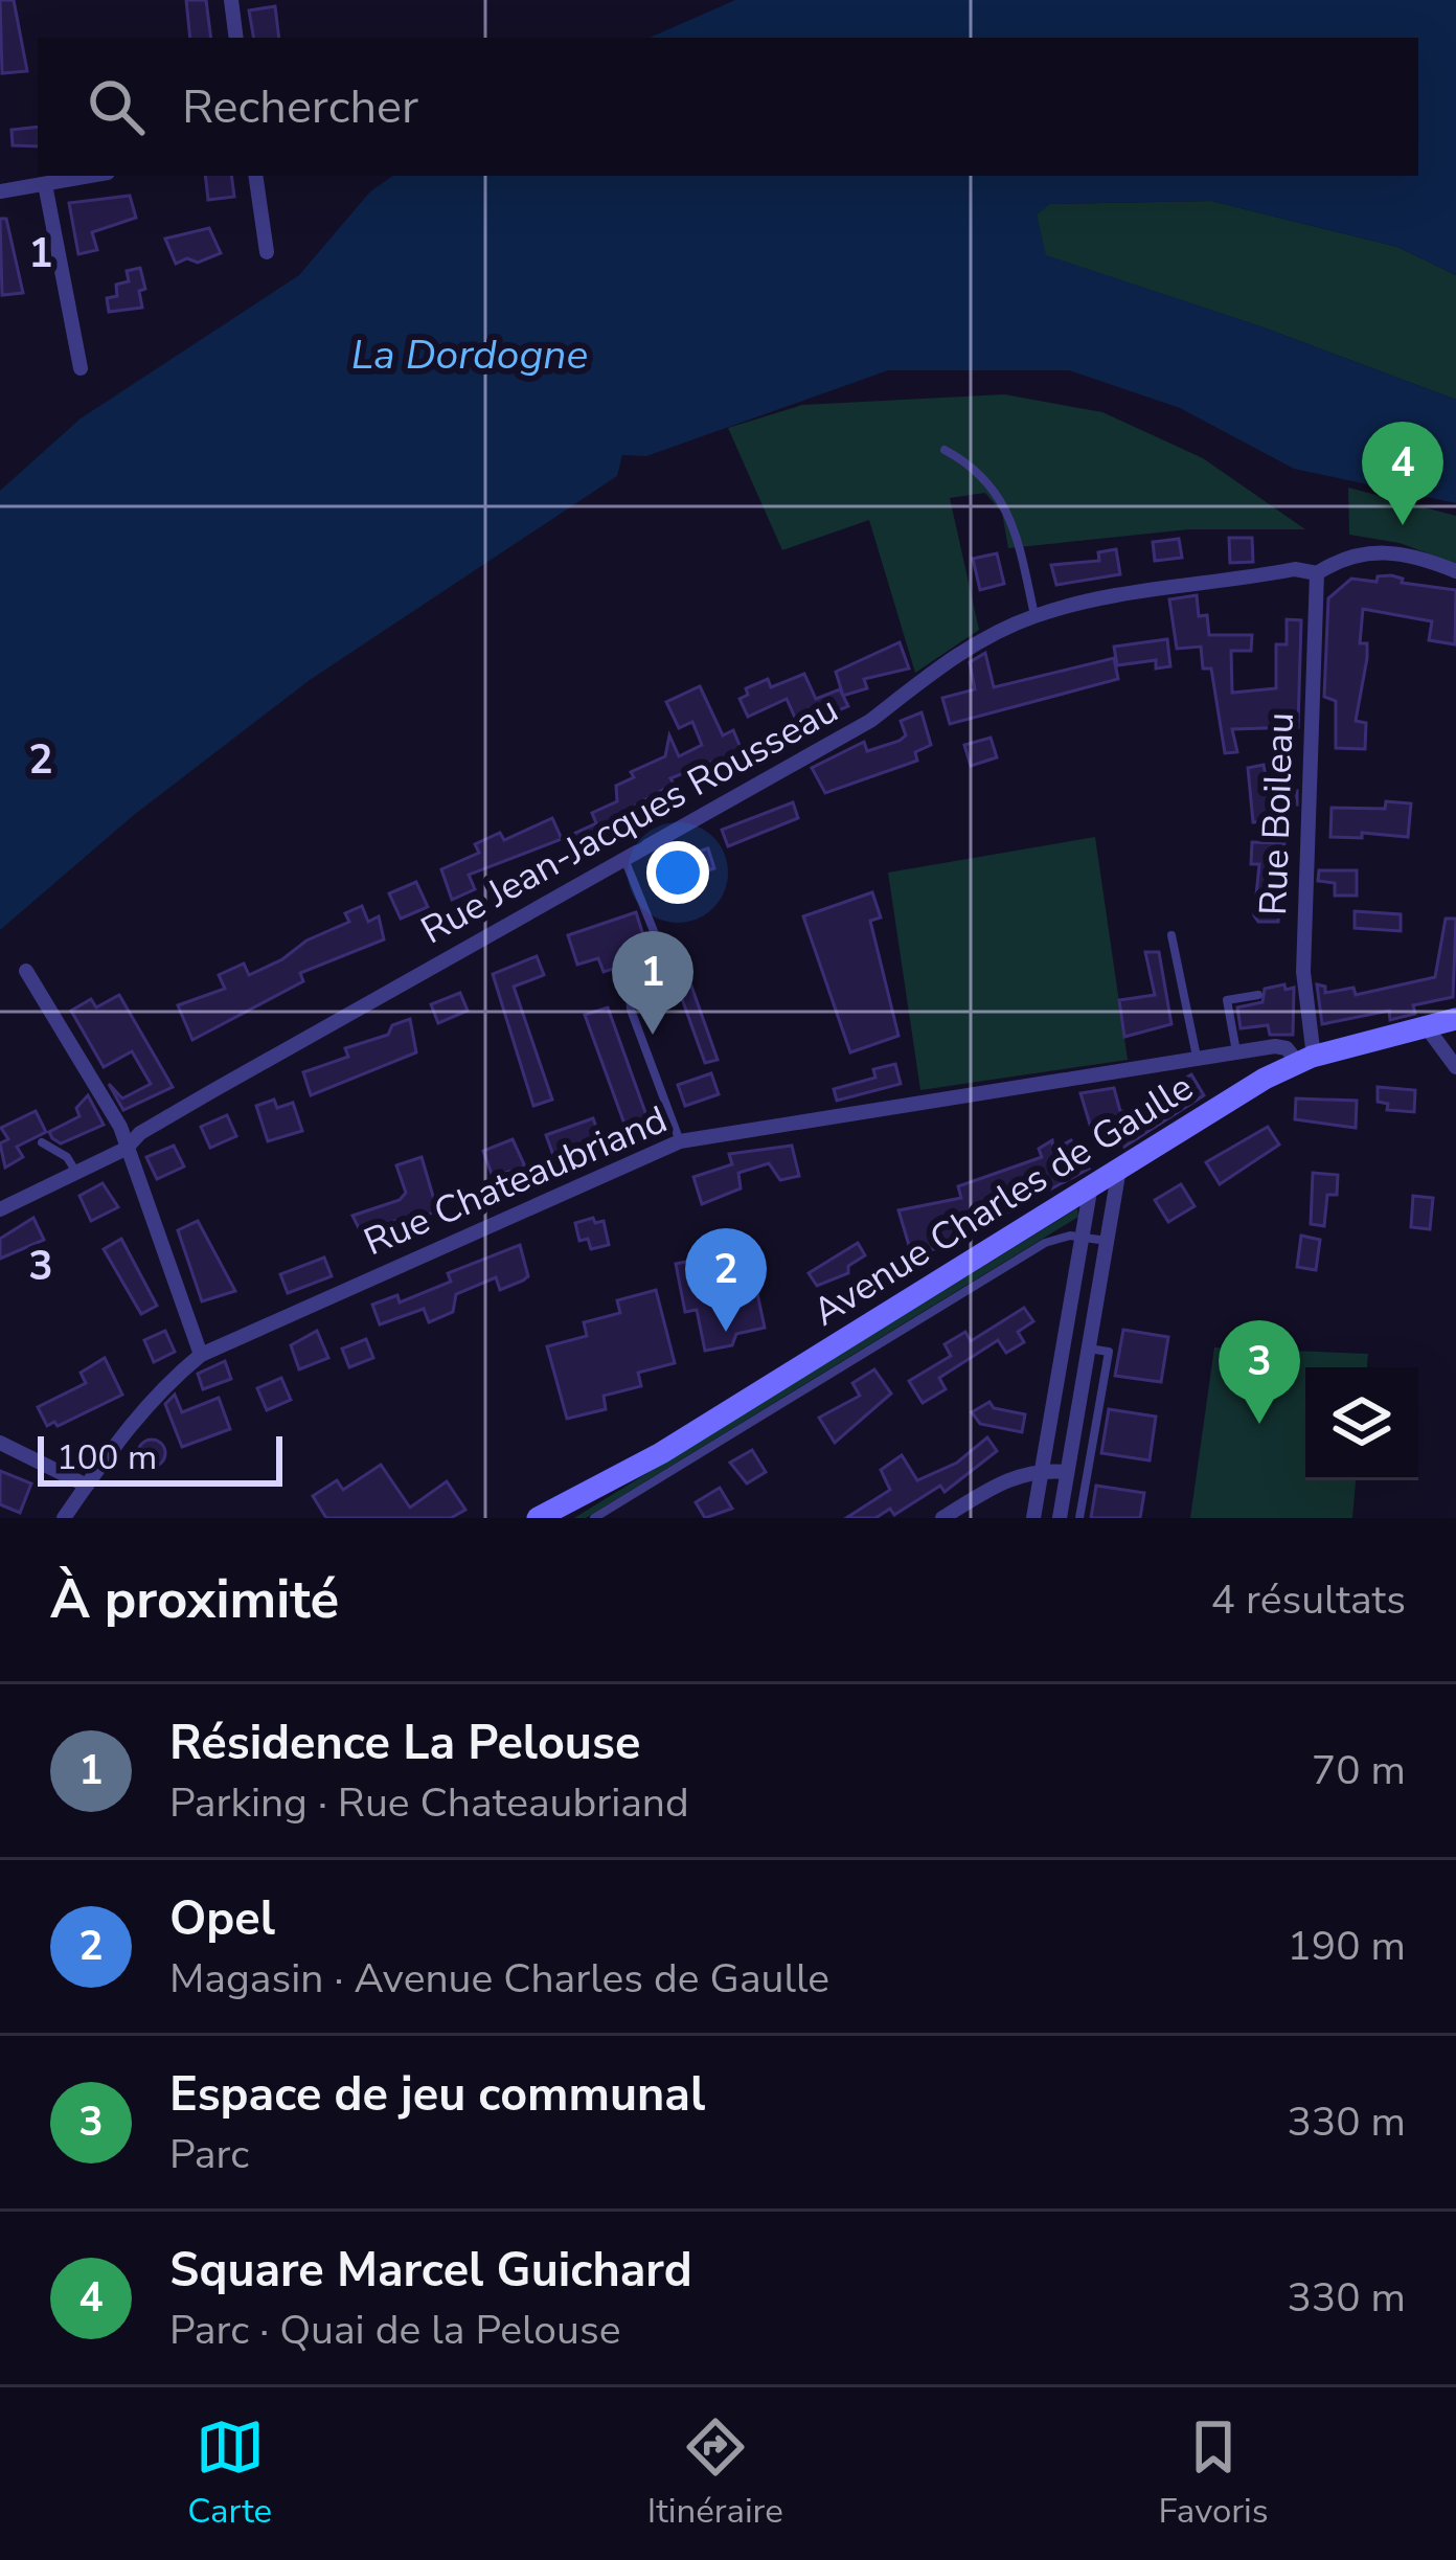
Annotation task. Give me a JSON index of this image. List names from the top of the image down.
{
  "streets": {
    "main road": ["Avenue Charles de Gaulle"],
    "street": ["Rue Boileau", "Rue Jean-Jacques Rousseau", "Rue Chateaubriand"]
  },
  "crossings": [
    ["Rue Boileau", "Rue Jean-Jacques Rousseau"],
    ["Rue Boileau", "Rue Chateaubriand"],
    ["Rue Boileau", "Avenue Charles de Gaulle"],
    ["Rue Chateaubriand", "Avenue Charles de Gaulle"]
  ],
  "water": ["La Dordogne"],
  "scale_bar": "100 m",
  "page": {
    "search": "Rechercher",
    "pins": [
      "4",
      "1",
      "2",
      "3"
    ],
    "scale": "100 m",
    "heading": ["À proximité", "4 résultats"],
    "list": [
      {
        "mark": "1",
        "name": "Résidence La Pelouse",
        "note": "Parking · Rue Chateaubriand",
        "value": "70 m"
      },
      {
        "mark": "2",
        "name": "Opel",
        "note": "Magasin · Avenue Charles de Gaulle",
        "value": "190 m"
      },
      {
        "mark": "3",
        "name": "Espace de jeu communal",
        "note": "Parc",
        "value": "330 m"
      },
      {
        "mark": "4",
        "name": "Square Marcel Guichard",
        "note": "Parc · Quai de la Pelouse",
        "value": "330 m"
      }
    ],
    "nav": ["Carte", "Itinéraire", "Favoris"]
  },
  "grid": {
    "rows": ["1", "2", "3"]
  }
}
